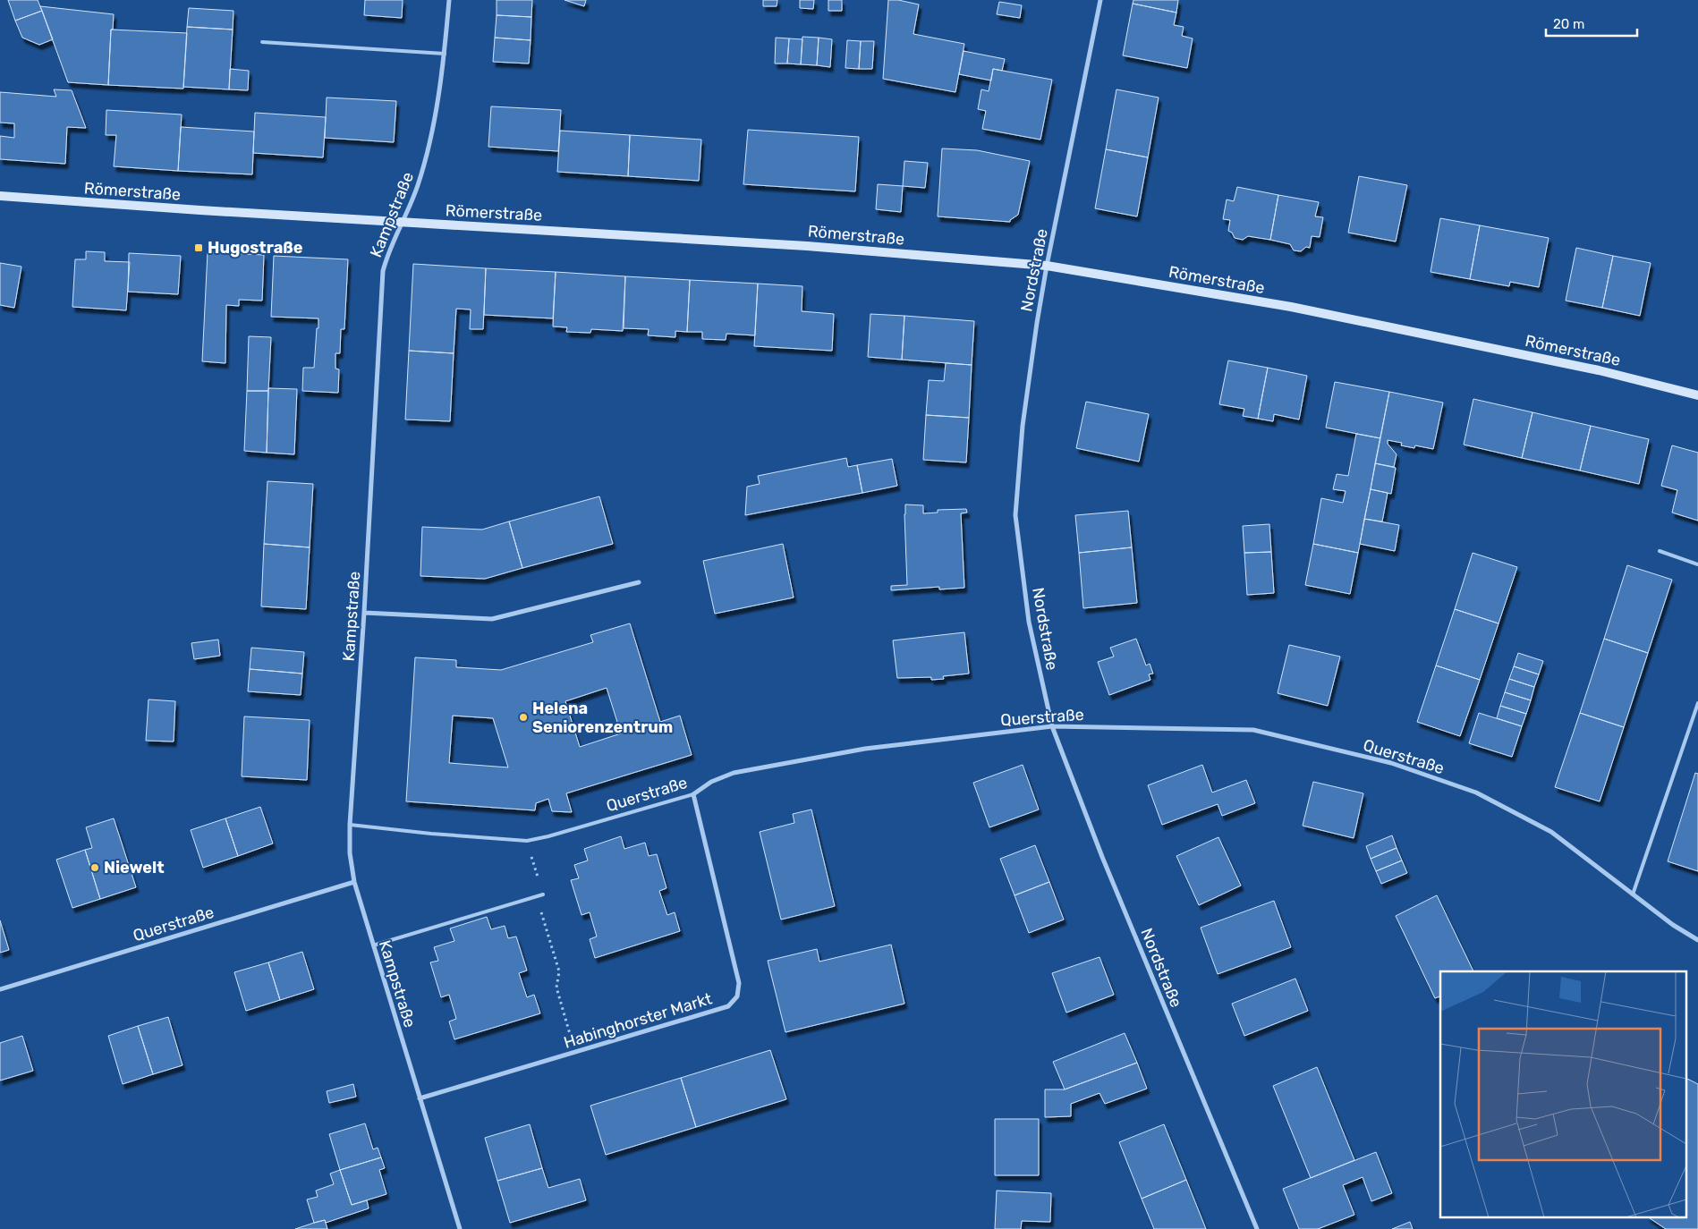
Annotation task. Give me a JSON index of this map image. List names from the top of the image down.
{
  "streets": {
    "main road": ["Römerstraße"],
    "street": [
      "Kampstraße",
      "Nordstraße",
      "Querstraße",
      "Habinghorster Markt"
    ]
  },
  "crossings": [
    ["Römerstraße", "Kampstraße"],
    ["Römerstraße", "Nordstraße"],
    ["Kampstraße", "Querstraße"],
    ["Kampstraße", "Habinghorster Markt"],
    ["Nordstraße", "Querstraße"],
    ["Querstraße", "Habinghorster Markt"]
  ],
  "places": {
    "transit": ["Hugostraße"],
    "other": ["Helena Seniorenzentrum", "Niewelt"]
  },
  "scale_bar": "20 m"
}
